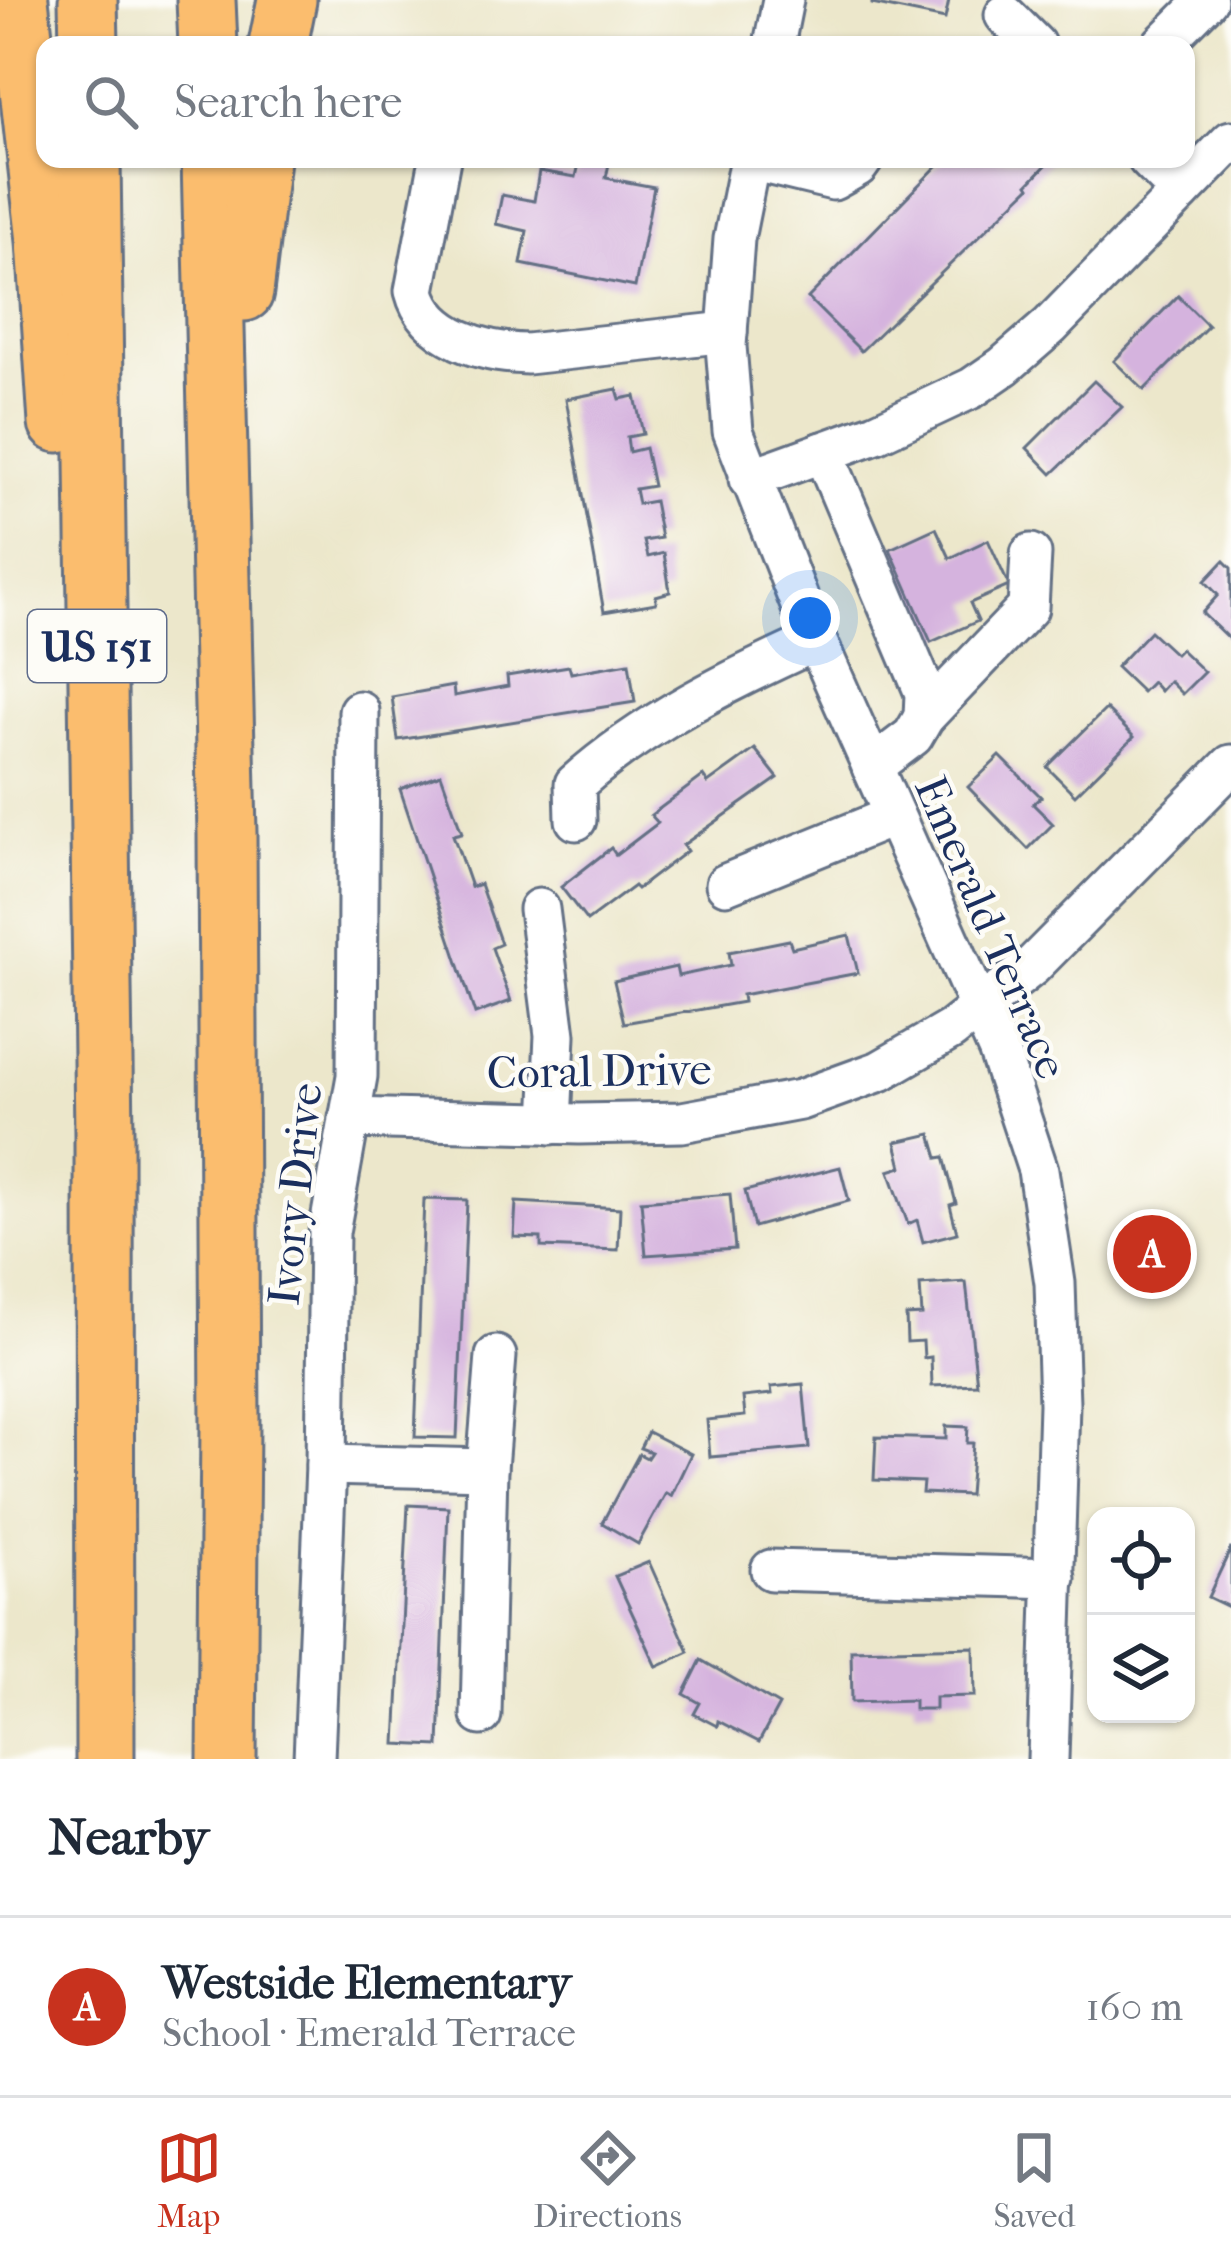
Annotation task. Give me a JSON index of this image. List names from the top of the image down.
{
  "streets": {
    "highway": ["US 151"],
    "street": ["Emerald Terrace", "Coral Drive", "Ivory Drive"]
  },
  "crossings": [
    ["Emerald Terrace", "Coral Drive"],
    ["Coral Drive", "Ivory Drive"]
  ],
  "page": {
    "search": "Search here",
    "pins": "A",
    "heading": "Nearby",
    "list": [
      {
        "mark": "A",
        "name": "Westside Elementary",
        "note": "School · Emerald Terrace",
        "value": "160 m"
      }
    ],
    "nav": ["Map", "Directions", "Saved"]
  }
}
